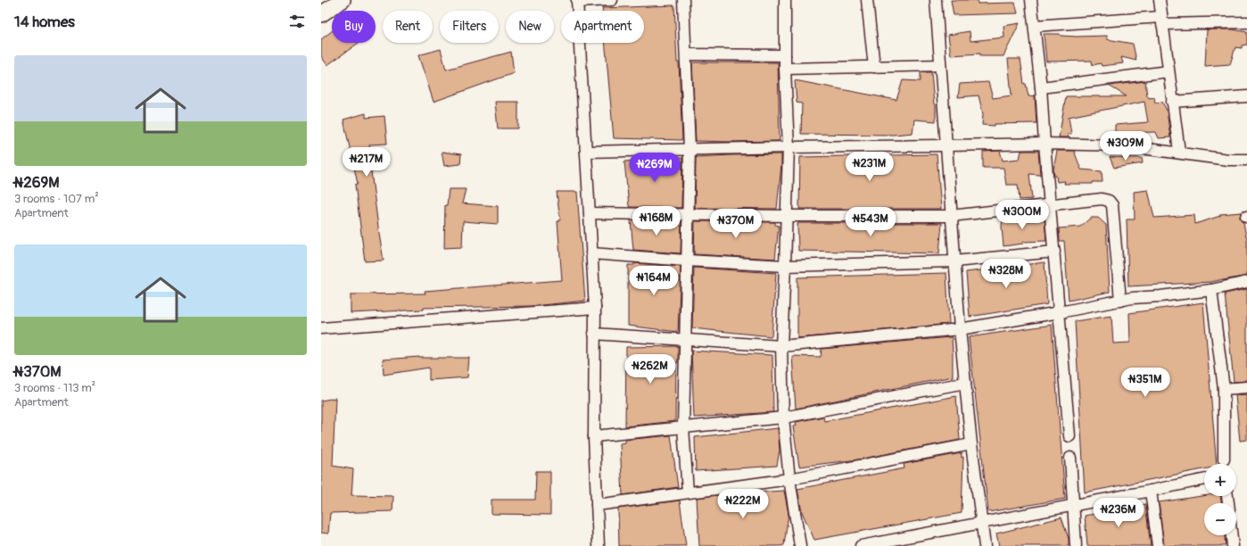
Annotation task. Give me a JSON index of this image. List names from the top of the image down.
{
  "page": {
    "heading": "14 homes",
    "chip": [
      "Buy",
      "Rent",
      "Filters",
      "New",
      "Apartment"
    ],
    "list": [
      {
        "name": "₦269M",
        "note": "3 rooms · 107 m² · Apartment"
      },
      {
        "name": "₦370M",
        "note": "3 rooms · 113 m² · Apartment"
      }
    ],
    "price": [
      "₦309M",
      "₦217M",
      "₦231M",
      "₦269M",
      "₦300M",
      "₦168M",
      "₦543M",
      "₦370M",
      "₦328M",
      "₦164M",
      "₦262M",
      "₦351M",
      "₦222M",
      "₦236M"
    ],
    "map_buttons": ["+", "−"]
  }
}
